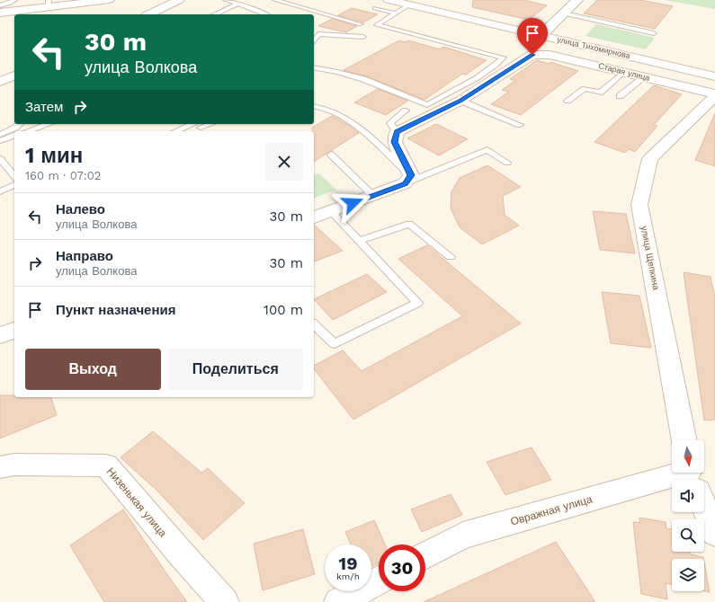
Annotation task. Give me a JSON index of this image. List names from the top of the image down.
{
  "streets": {
    "street": [
      "улица Тихомирнова",
      "Старая улица",
      "улица Щепкина",
      "Низенькая улица",
      "Овражная улица"
    ]
  },
  "north": "bottom",
  "page": {
    "turn": ["30 m", "улица Волкова"],
    "then": "Затем",
    "heading": ["1 мин", "160 m · 07:02"],
    "list": [
      {
        "name": "Налево",
        "note": "улица Волкова",
        "value": "30 m"
      },
      {
        "name": "Направо",
        "note": "улица Волкова",
        "value": "30 m"
      },
      {
        "name": "Пункт назначения",
        "value": "100 m"
      }
    ],
    "buttons": ["Выход", "Поделиться"],
    "speed": "19 km/h",
    "limit": "30"
  }
}
